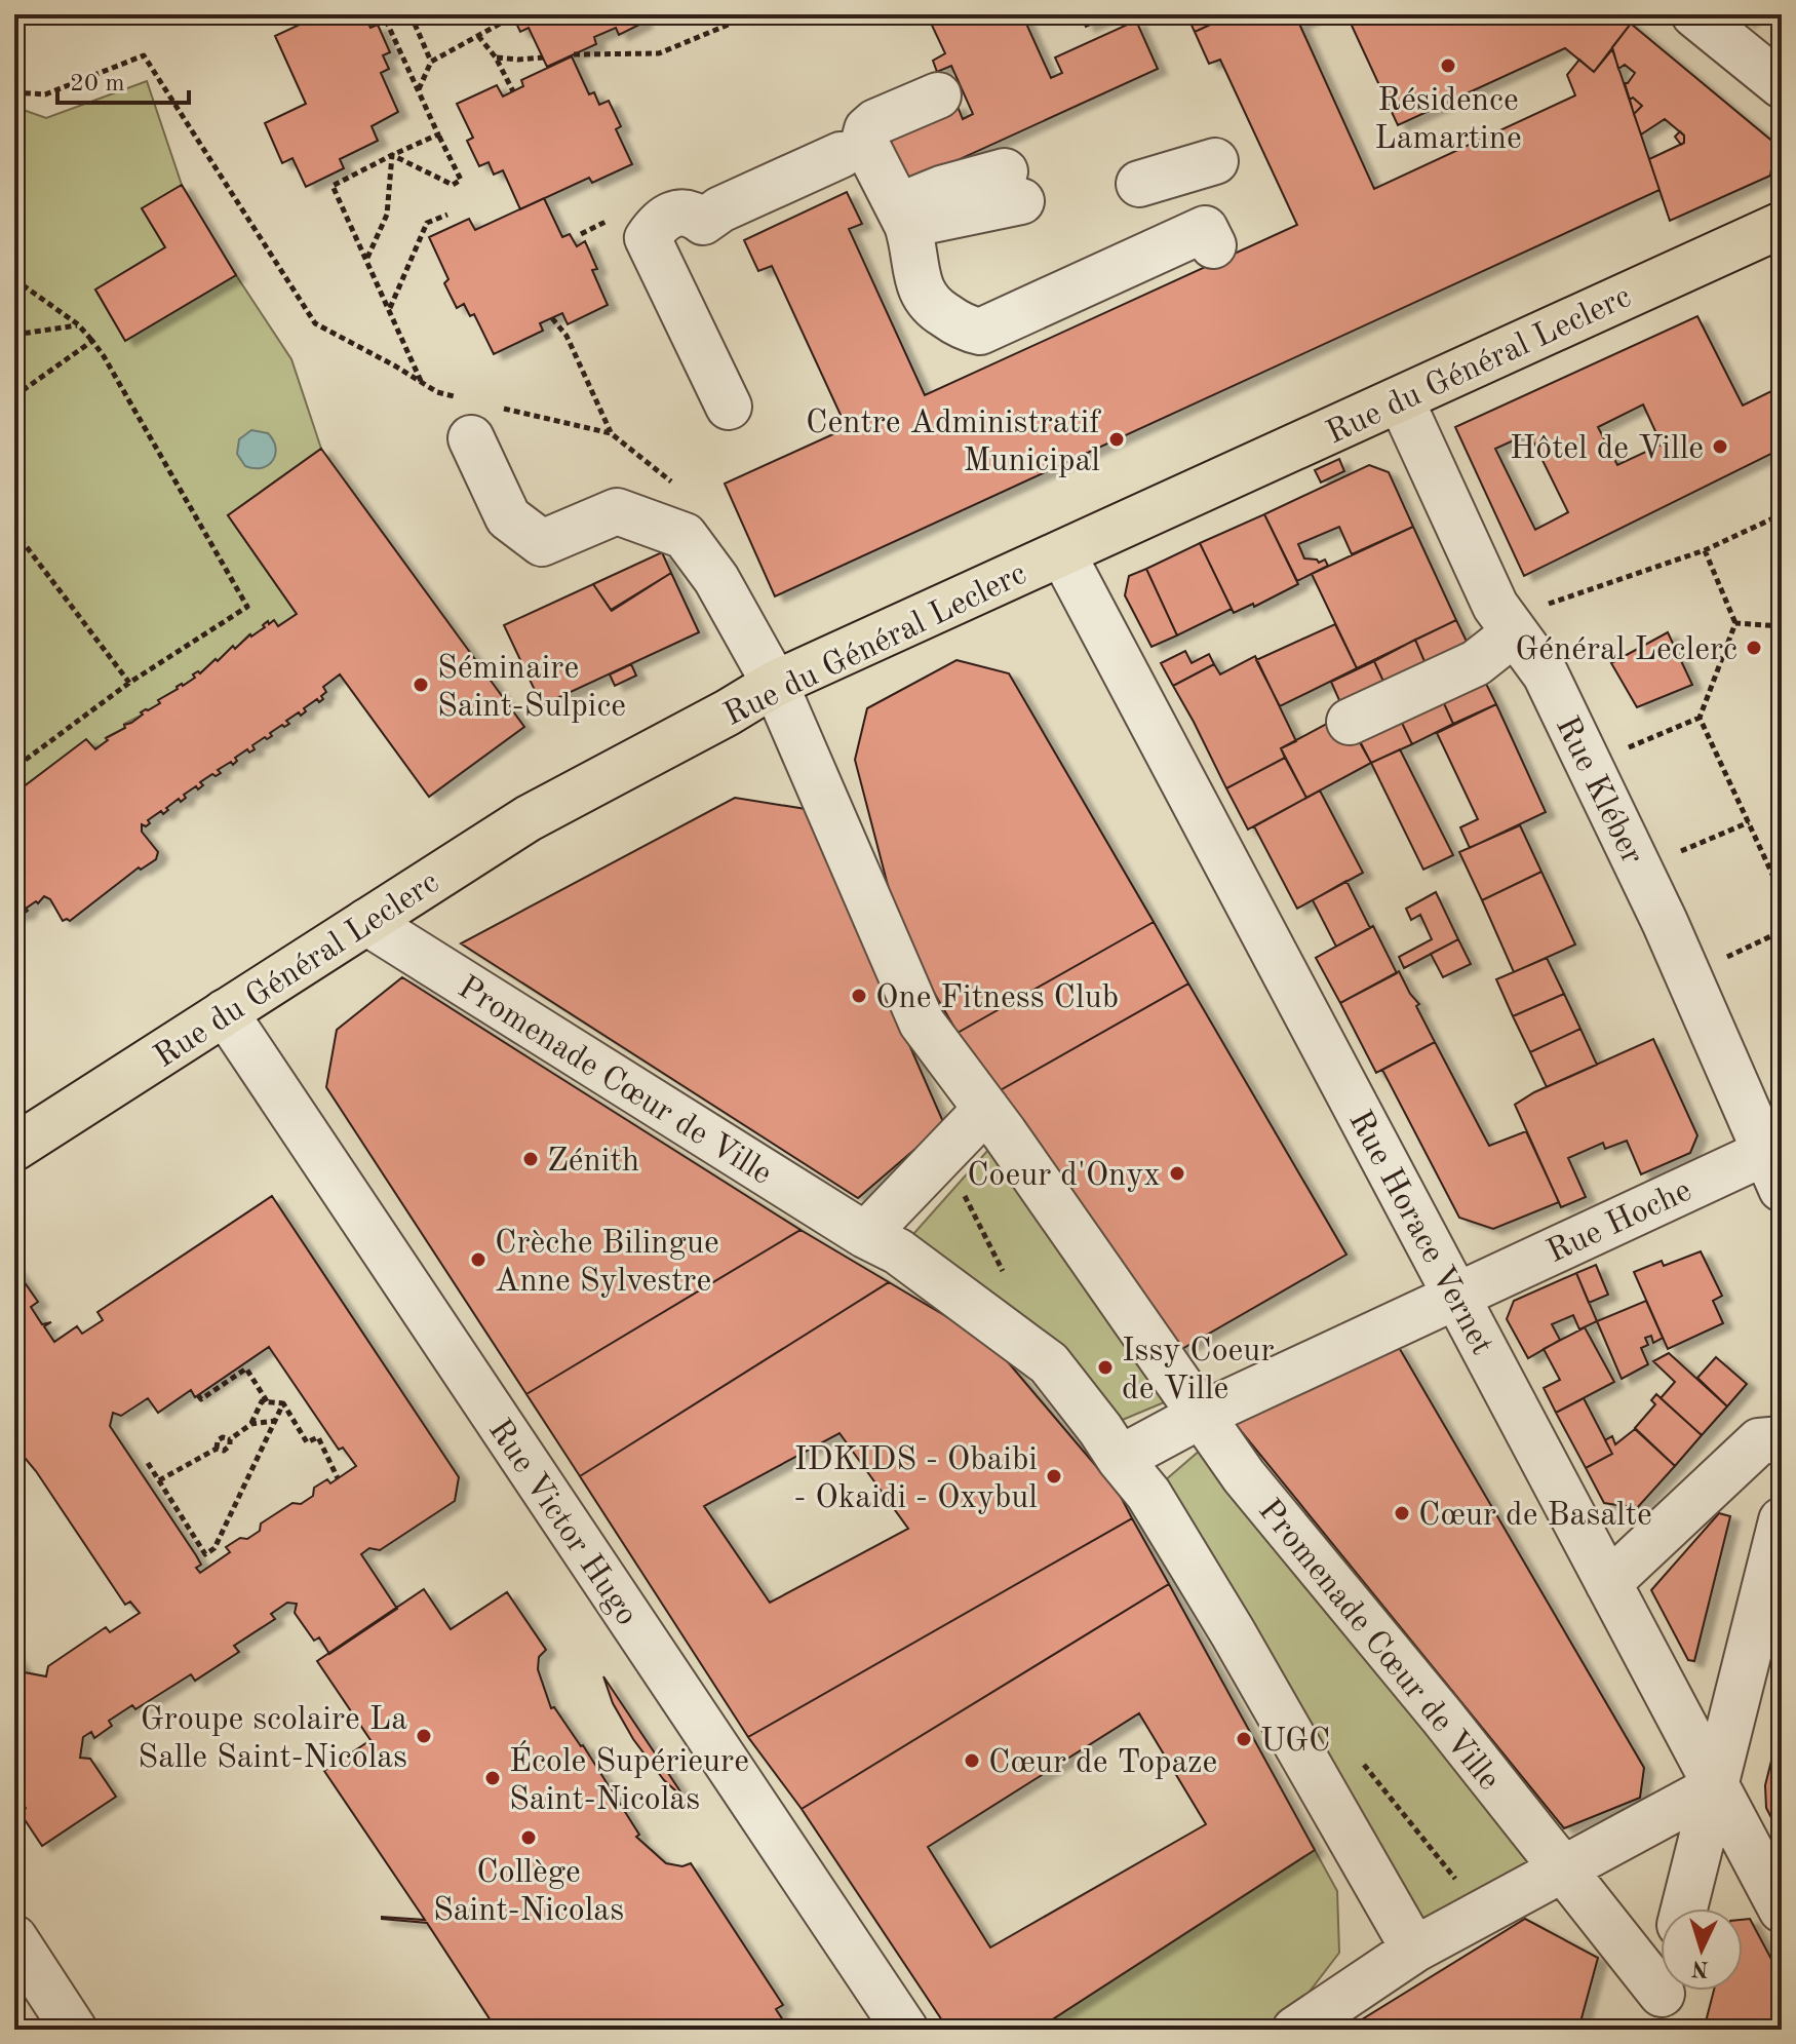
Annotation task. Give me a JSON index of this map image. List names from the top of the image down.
{
  "streets": {
    "main road": ["Rue du Général Leclerc"],
    "street": [
      "Rue Kléber",
      "Promenade Cœur de Ville",
      "Rue Hoche",
      "Rue Horace Vernet",
      "Rue Victor Hugo"
    ]
  },
  "crossings": [
    ["Rue du Général Leclerc", "Rue Kléber"],
    ["Rue du Général Leclerc", "Promenade Cœur de Ville"],
    ["Rue du Général Leclerc", "Rue Horace Vernet"],
    ["Rue du Général Leclerc", "Rue Victor Hugo"],
    ["Rue Kléber", "Rue Hoche"],
    ["Rue Hoche", "Rue Horace Vernet"]
  ],
  "places": [
    "Résidence Lamartine",
    "Centre Administratif Municipal",
    "Hôtel de Ville",
    "Général Leclerc",
    "Séminaire Saint-Sulpice",
    "One Fitness Club",
    "Zénith",
    "Coeur d'Onyx",
    "Crèche Bilingue Anne Sylvestre",
    "Issy Coeur de Ville",
    "IDKIDS - Obaibi - Okaidi - Oxybul",
    "Cœur de Basalte",
    "Groupe scolaire La Salle Saint-Nicolas",
    "UGC",
    "Cœur de Topaze",
    "École Supérieure Saint-Nicolas",
    "Collège Saint-Nicolas"
  ],
  "scale_bar": "20 m",
  "north": "bottom"
}
